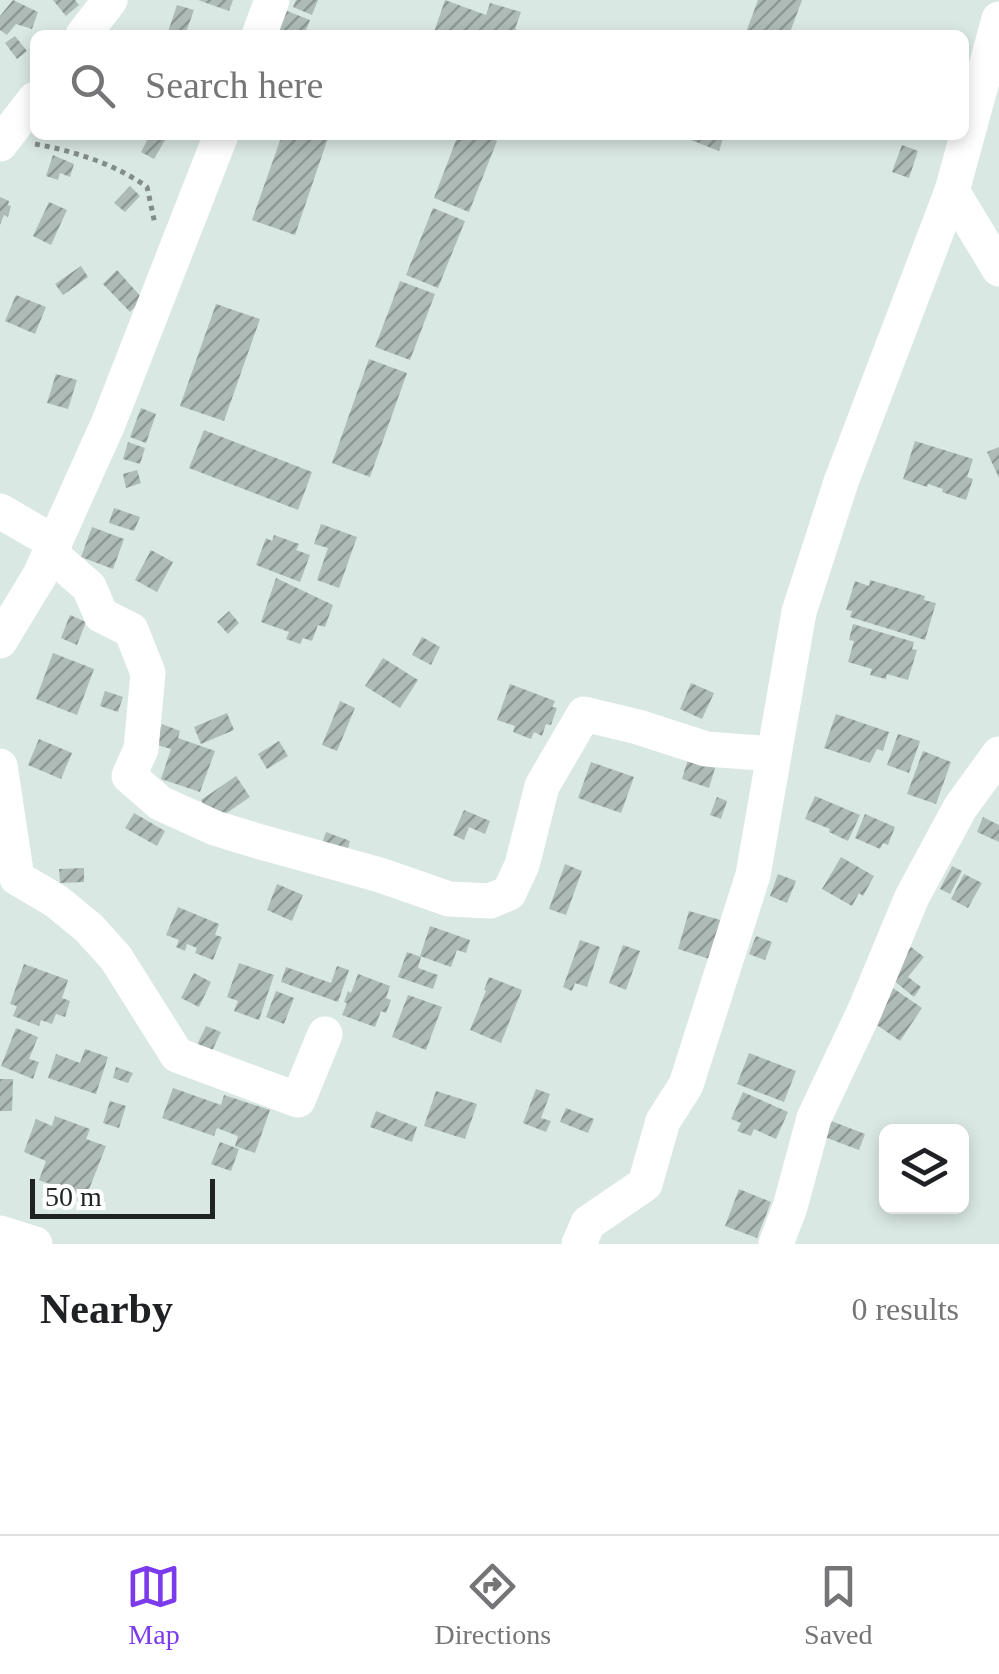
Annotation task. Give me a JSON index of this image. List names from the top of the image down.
{
  "scale_bar": "50 m",
  "page": {
    "search": "Search here",
    "scale": "50 m",
    "heading": ["Nearby", "0 results"],
    "nav": ["Map", "Directions", "Saved"]
  }
}
